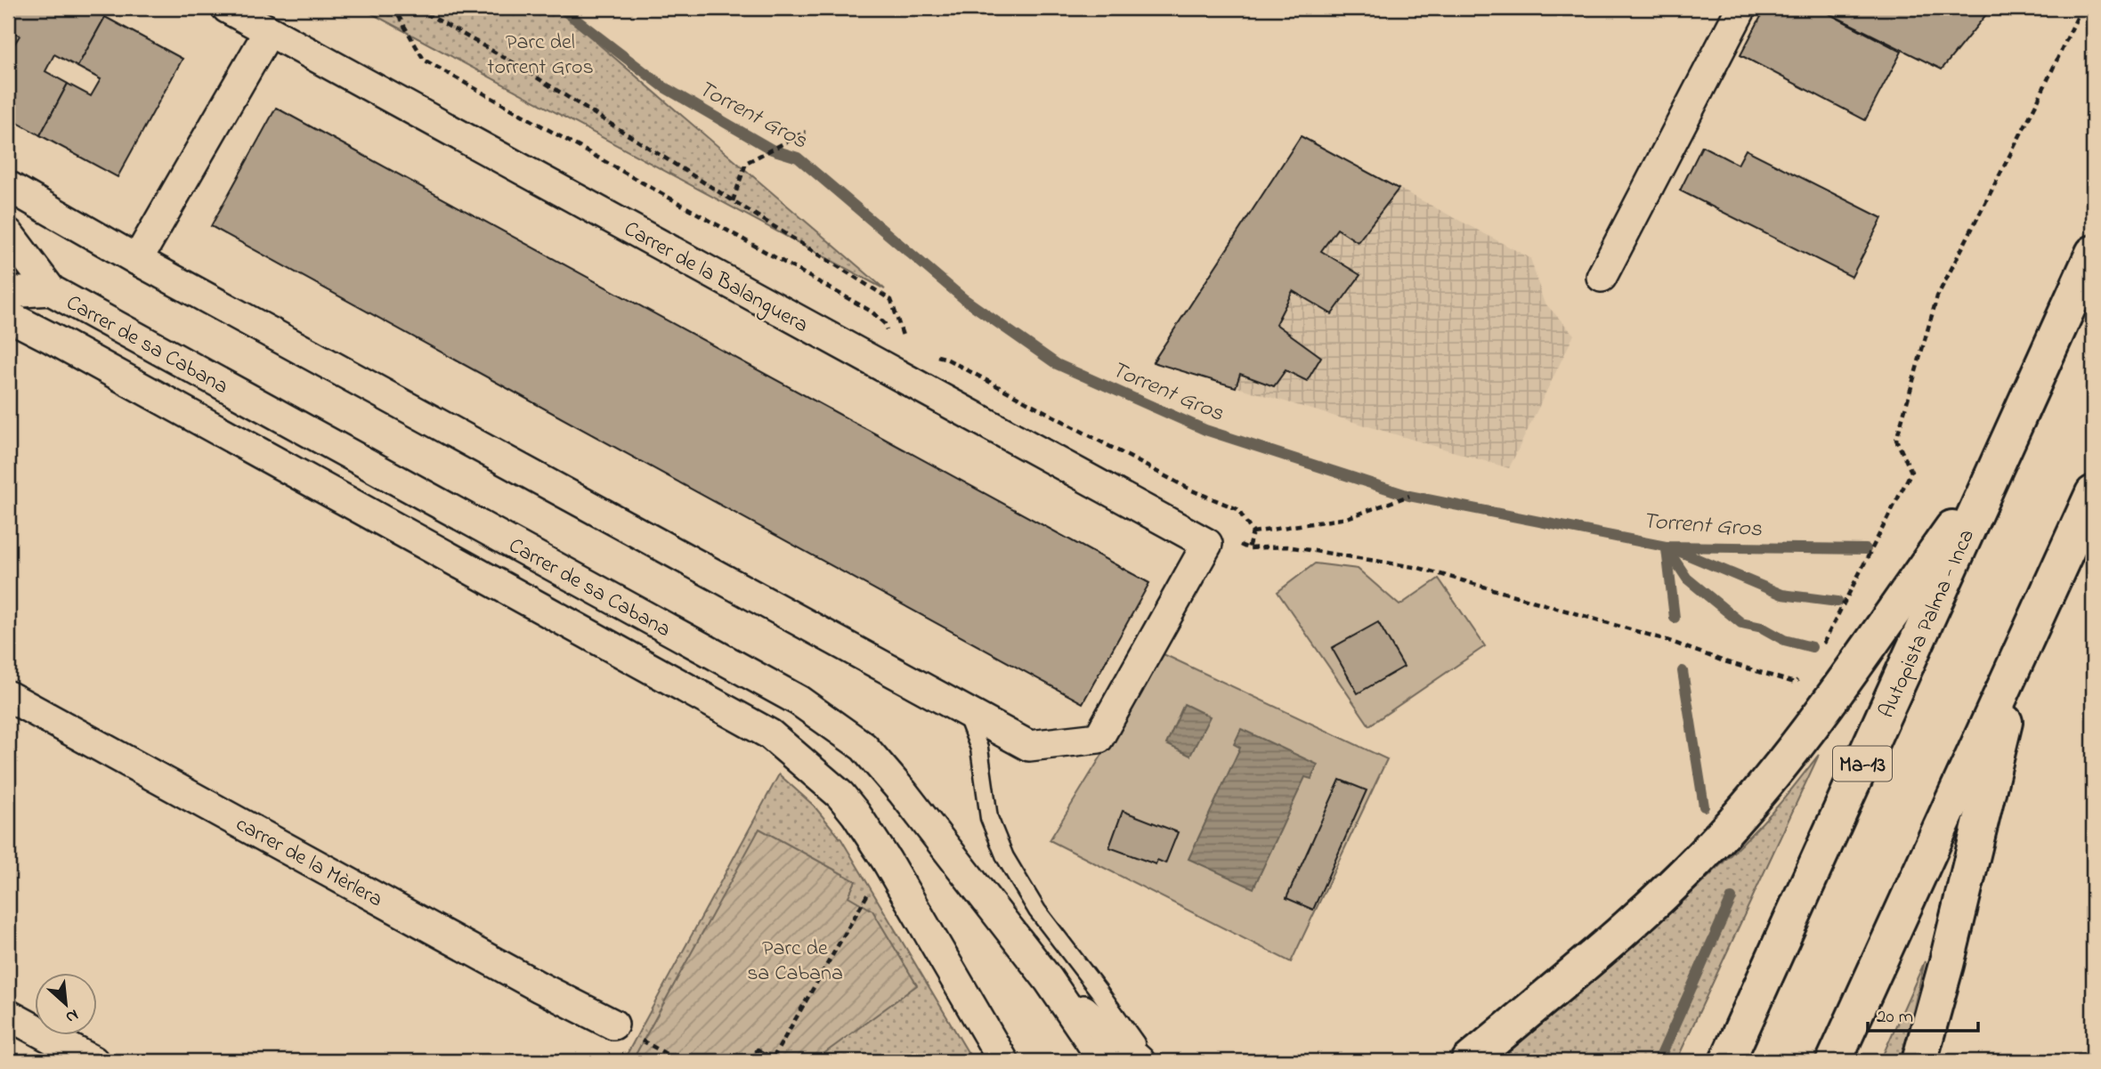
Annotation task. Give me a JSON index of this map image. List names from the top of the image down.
{
  "streets": {
    "highway": ["Autopista Palma - Inca", "Ma-13"],
    "street": ["Carrer de la Balanguera", "Carrer de sa Cabana", "carrer de la Mèrlera"]
  },
  "water": ["Torrent Gros"],
  "parks": ["Parc del torrent Gros", "Parc de sa Cabana"],
  "scale_bar": "20 m",
  "north": "bottom right"
}
